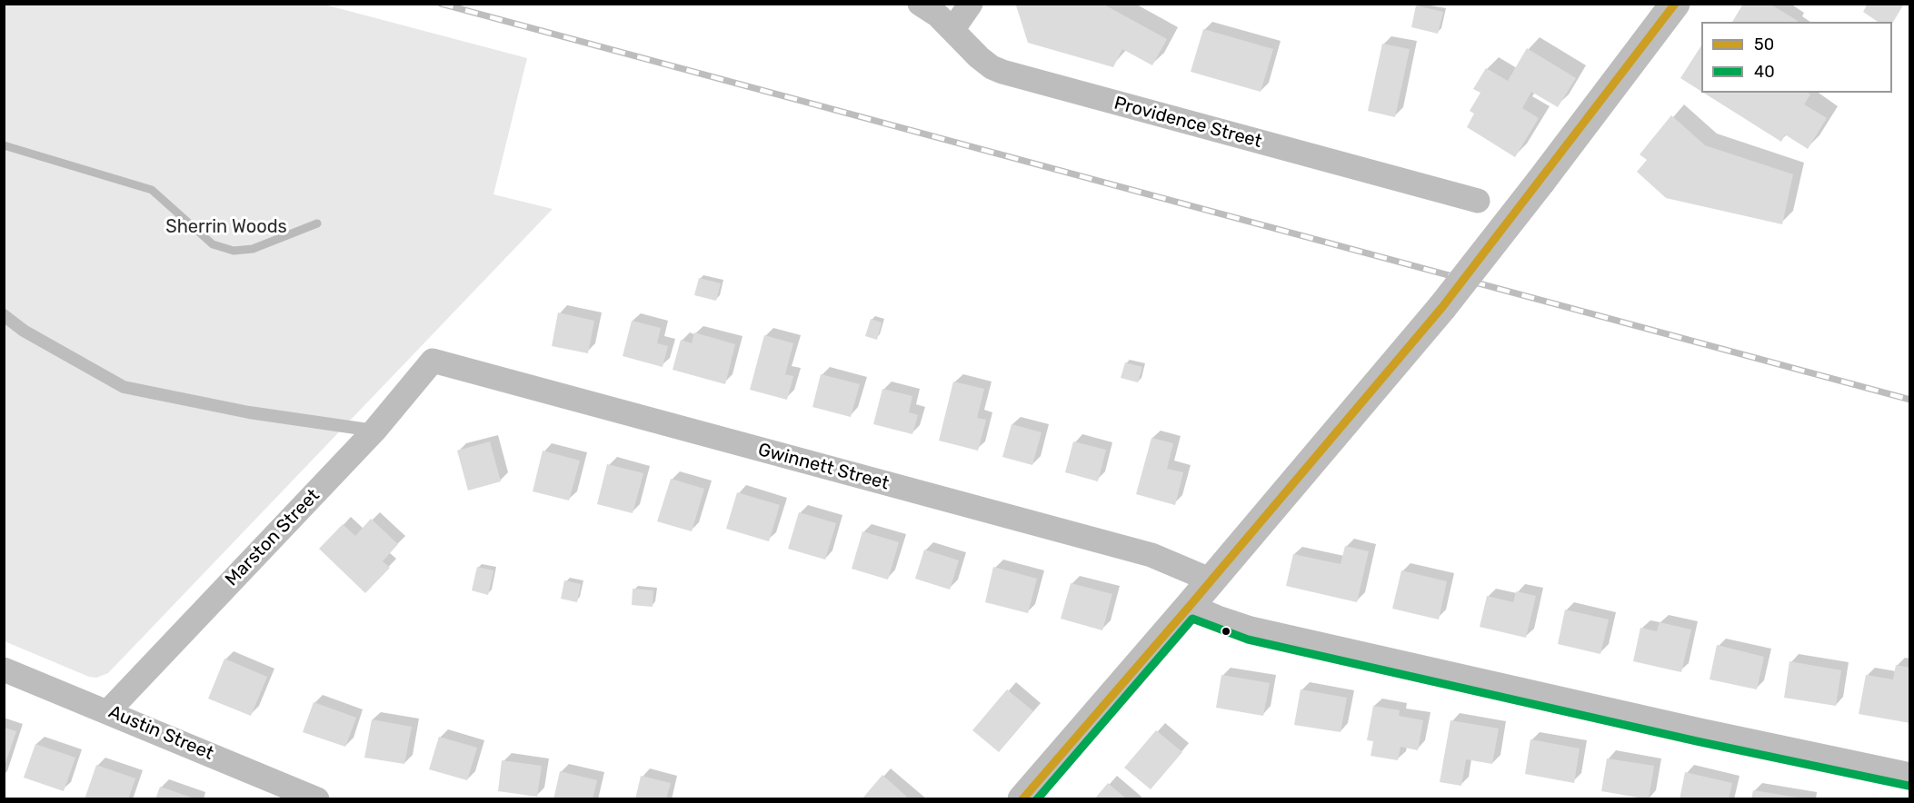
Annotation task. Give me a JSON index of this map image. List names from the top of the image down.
{
  "streets": {
    "street": [
      "Providence Street",
      "Gwinnett Street",
      "Marston Street",
      "Austin Street"
    ]
  },
  "crossings": [
    ["Gwinnett Street", "Marston Street"],
    ["Marston Street", "Austin Street"]
  ],
  "parks": ["Sherrin Woods"],
  "lines": ["transit line 50", "transit line 40"],
  "legend": ["50", "40"]
}
